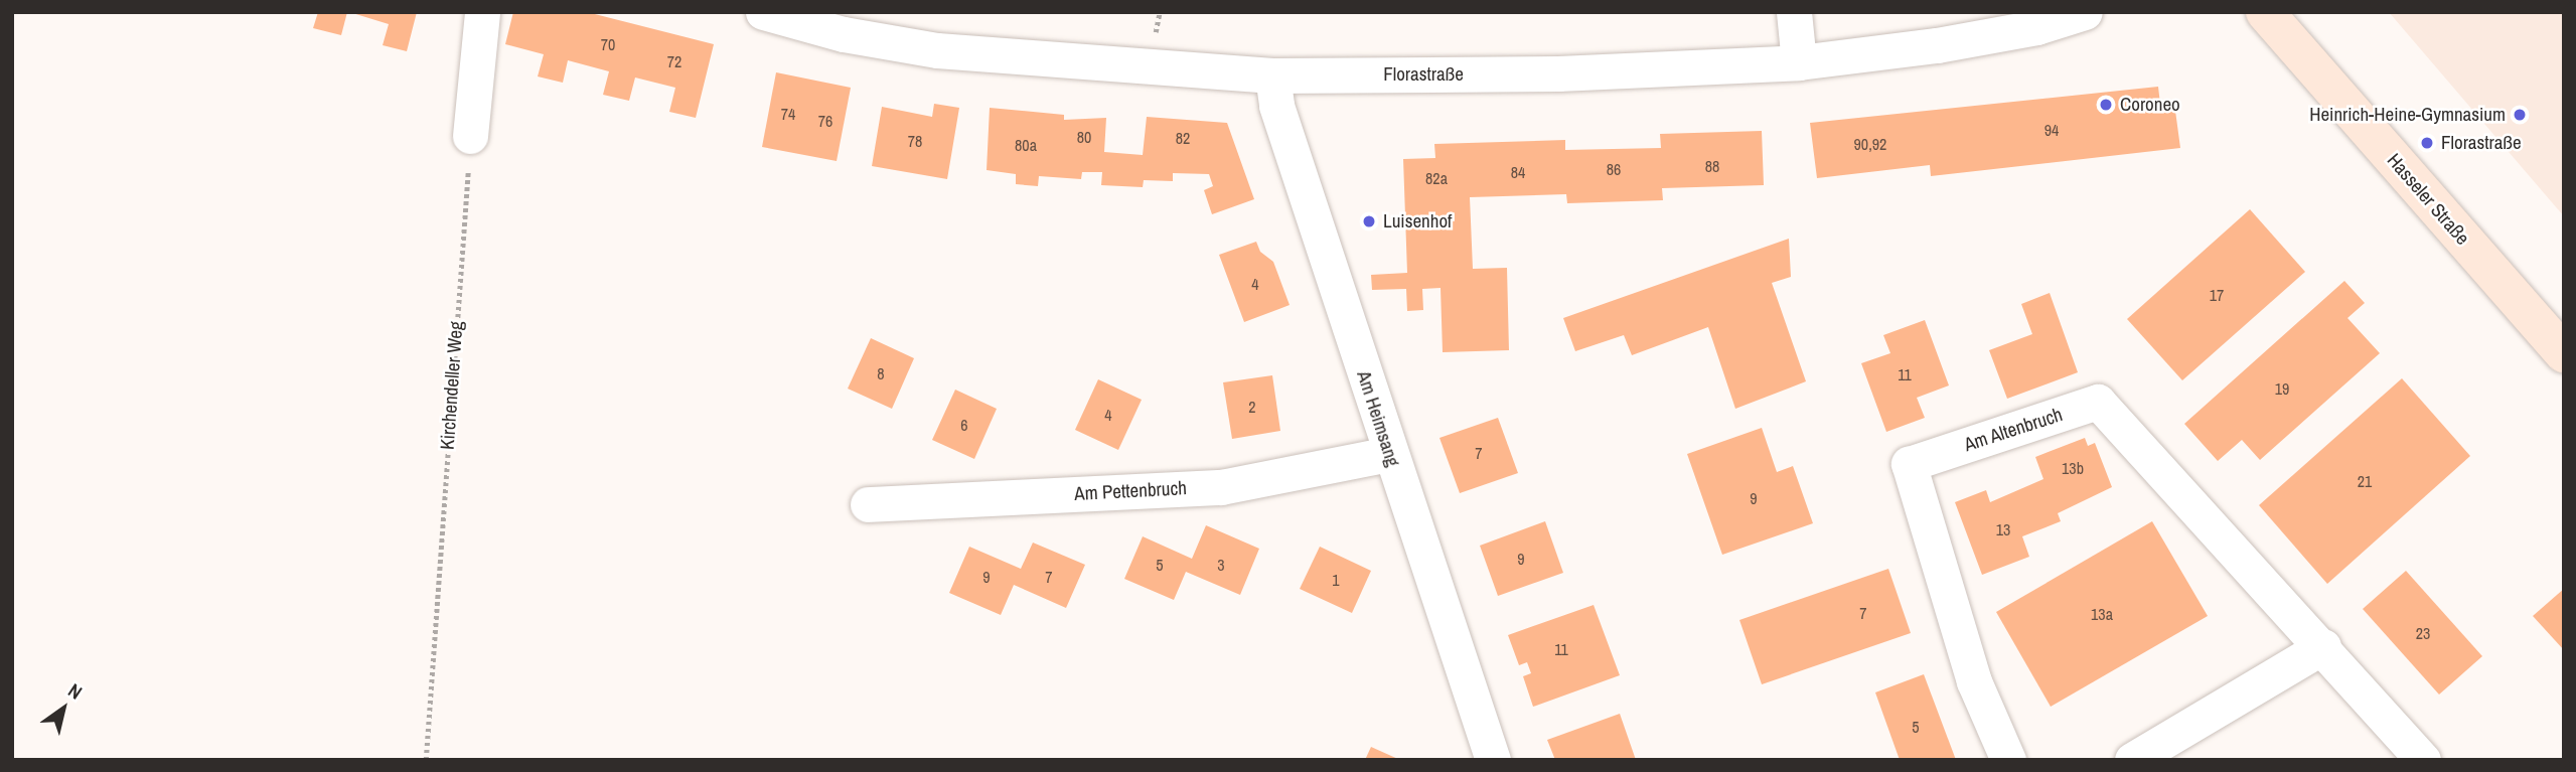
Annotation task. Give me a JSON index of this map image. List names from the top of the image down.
{
  "streets": {
    "main road": ["Hasseler Straße"],
    "street": [
      "Florastraße",
      "Am Heimsang",
      "Am Altenbruch",
      "Am Pettenbruch"
    ],
    "path": ["Kirchendeller Weg"]
  },
  "crossings": [
    ["Florastraße", "Am Heimsang"],
    ["Am Heimsang", "Am Pettenbruch"]
  ],
  "places": [
    "Coroneo",
    "Heinrich-Heine-Gymnasium",
    "Florastraße",
    "Luisenhof"
  ],
  "house_numbers": [
    "70",
    "72",
    "74",
    "76",
    "94",
    "80",
    "82",
    "78",
    "90,92",
    "80a",
    "88",
    "86",
    "84",
    "82a",
    "4",
    "17",
    "8",
    "11",
    "19",
    "2",
    "4",
    "6",
    "7",
    "13b",
    "21",
    "9",
    "13",
    "9",
    "5",
    "3",
    "9",
    "7",
    "1",
    "7",
    "13a",
    "23",
    "11",
    "5"
  ],
  "north": "top right"
}
